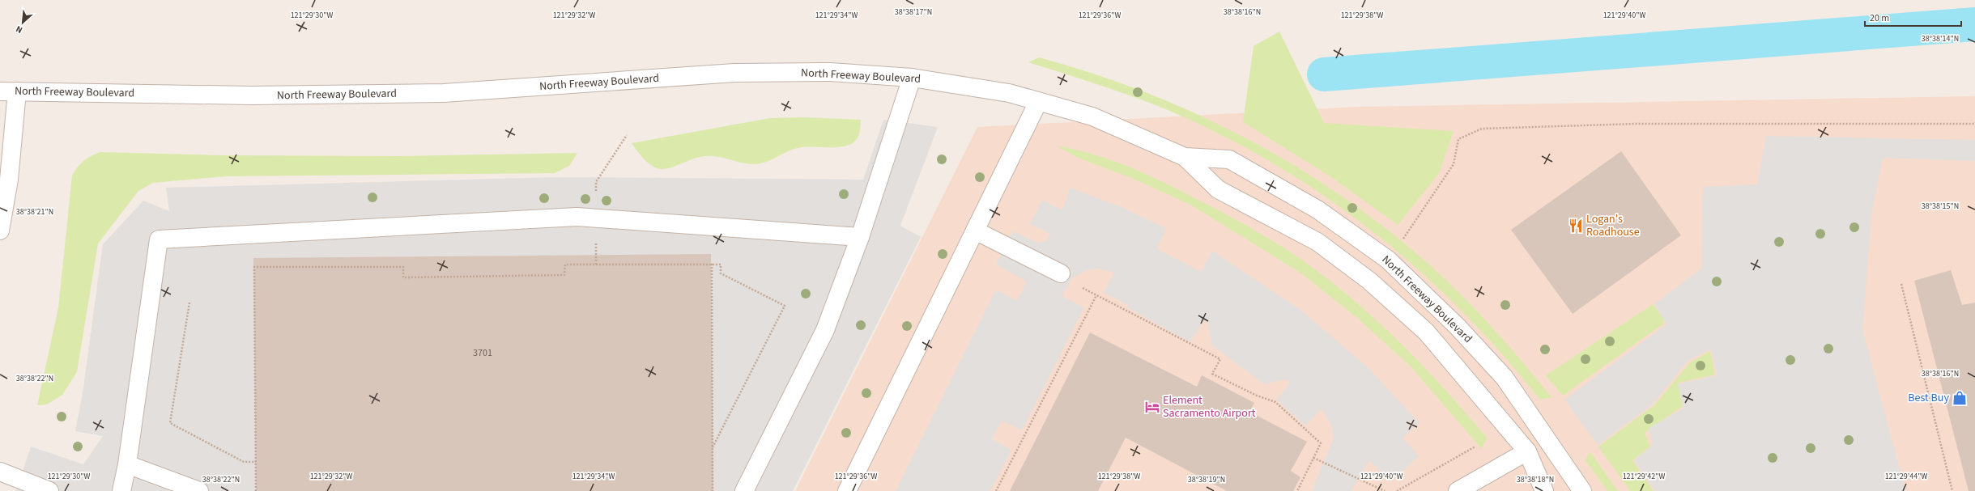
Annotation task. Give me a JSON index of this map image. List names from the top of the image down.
{
  "streets": {
    "street": ["North Freeway Boulevard"]
  },
  "places": {
    "restaurant": ["Logan's Roadhouse"],
    "shop": ["Best Buy"],
    "hotel": ["Element Sacramento Airport"]
  },
  "house_numbers": ["3701"],
  "scale_bar": "20 m",
  "north": "bottom left",
  "coordinates": [
    "38°38'17\"N",
    "38°38'16\"N",
    "121°29'30\"W",
    "121°29'32\"W",
    "121°29'34\"W",
    "121°29'36\"W",
    "121°29'38\"W",
    "121°29'40\"W",
    "38°38'14\"N",
    "38°38'15\"N",
    "38°38'21\"N",
    "38°38'22\"N",
    "121°29'42\"W",
    "121°29'44\"W",
    "38°38'19\"N",
    "38°38'18\"N"
  ]
}
